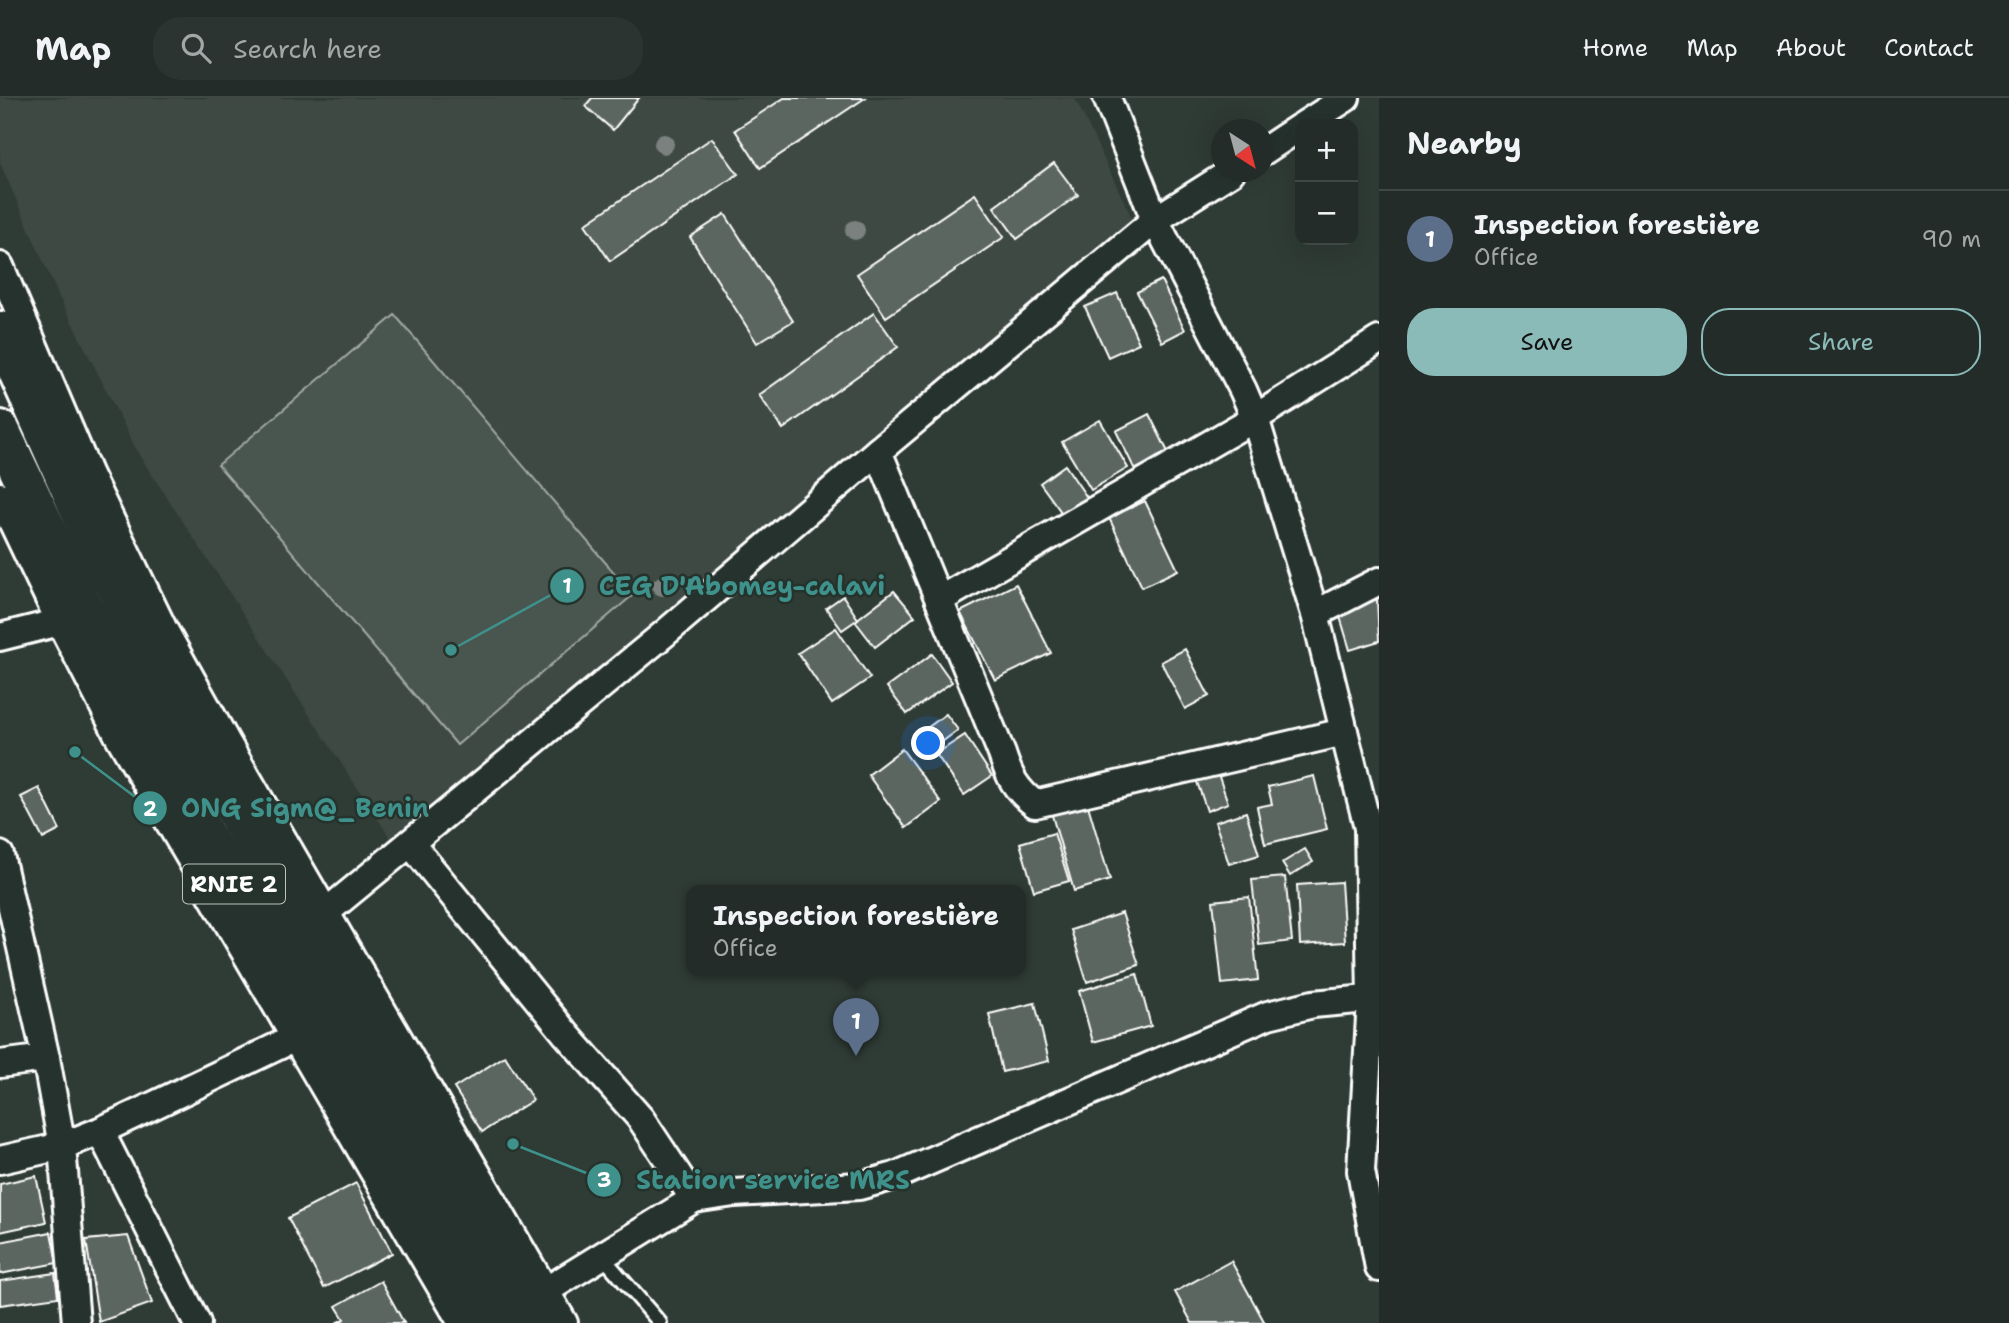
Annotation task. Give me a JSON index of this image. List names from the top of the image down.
{
  "streets": {
    "highway": ["RNIE 2"]
  },
  "places": ["CEG D'Abomey-calavi", "ONG Sigm@_Benin", "Station service MRS"],
  "north": "bottom right",
  "page": {
    "header": "Map",
    "search": "Search here",
    "nav": [
      "Home",
      "Map",
      "About",
      "Contact"
    ],
    "heading": "Nearby",
    "map_buttons": ["+", "−"],
    "list": [
      {
        "mark": "1",
        "name": "Inspection forestière",
        "note": "Office",
        "value": "90 m"
      }
    ],
    "buttons": ["Save", "Share"],
    "popup": ["Inspection forestière", "Office"],
    "pins": "1"
  }
}
